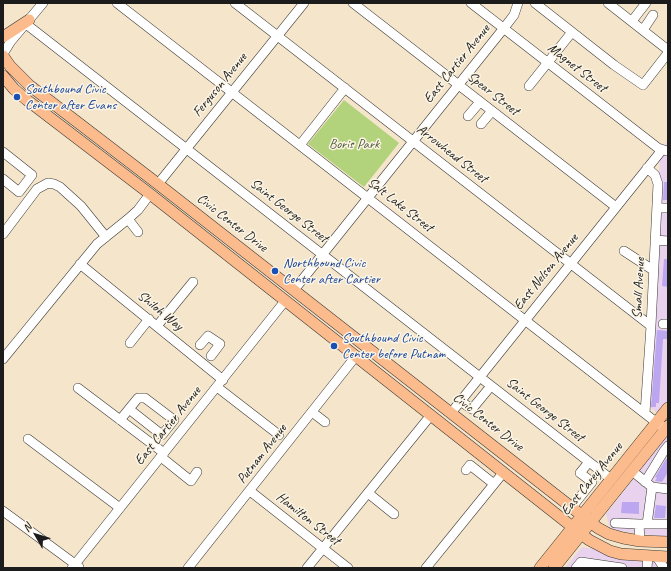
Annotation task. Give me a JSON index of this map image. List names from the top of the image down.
{
  "streets": {
    "main road": ["Civic Center Drive", "East Carey Avenue"],
    "street": [
      "East Cartier Avenue",
      "Magnet Street",
      "Ferguson Avenue",
      "Spear Street",
      "Arrowhead Street",
      "Salt Lake Street",
      "Saint George Street",
      "East Nelson Avenue",
      "Small Avenue",
      "Shiloh Way",
      "Putnam Avenue",
      "Hamilton Street"
    ]
  },
  "crossings": [
    ["East Cartier Avenue", "Magnet Street"],
    ["East Cartier Avenue", "Spear Street"],
    ["East Cartier Avenue", "Arrowhead Street"],
    ["East Cartier Avenue", "Salt Lake Street"],
    ["East Cartier Avenue", "Saint George Street"],
    ["East Cartier Avenue", "Civic Center Drive"],
    ["East Cartier Avenue", "Shiloh Way"],
    ["Magnet Street", "East Nelson Avenue"],
    ["Ferguson Avenue", "Arrowhead Street"],
    ["Ferguson Avenue", "Salt Lake Street"],
    ["Ferguson Avenue", "Saint George Street"],
    ["Ferguson Avenue", "Civic Center Drive"],
    ["Spear Street", "East Nelson Avenue"],
    ["Arrowhead Street", "East Nelson Avenue"],
    ["Arrowhead Street", "Small Avenue"],
    ["Salt Lake Street", "East Nelson Avenue"],
    ["Salt Lake Street", "Small Avenue"],
    ["Salt Lake Street", "East Carey Avenue"],
    ["Saint George Street", "East Nelson Avenue"],
    ["Saint George Street", "East Carey Avenue"],
    ["Civic Center Drive", "East Nelson Avenue"],
    ["Civic Center Drive", "Putnam Avenue"],
    ["Civic Center Drive", "East Carey Avenue"],
    ["East Nelson Avenue", "Small Avenue"],
    ["Putnam Avenue", "Hamilton Street"]
  ],
  "parks": ["Boris Park"],
  "places": ["Southbound Civic Center after Evans", "Northbound Civic Center after Cartier", "Southbound Civic Center before Putnam"],
  "north": "top left"
}
